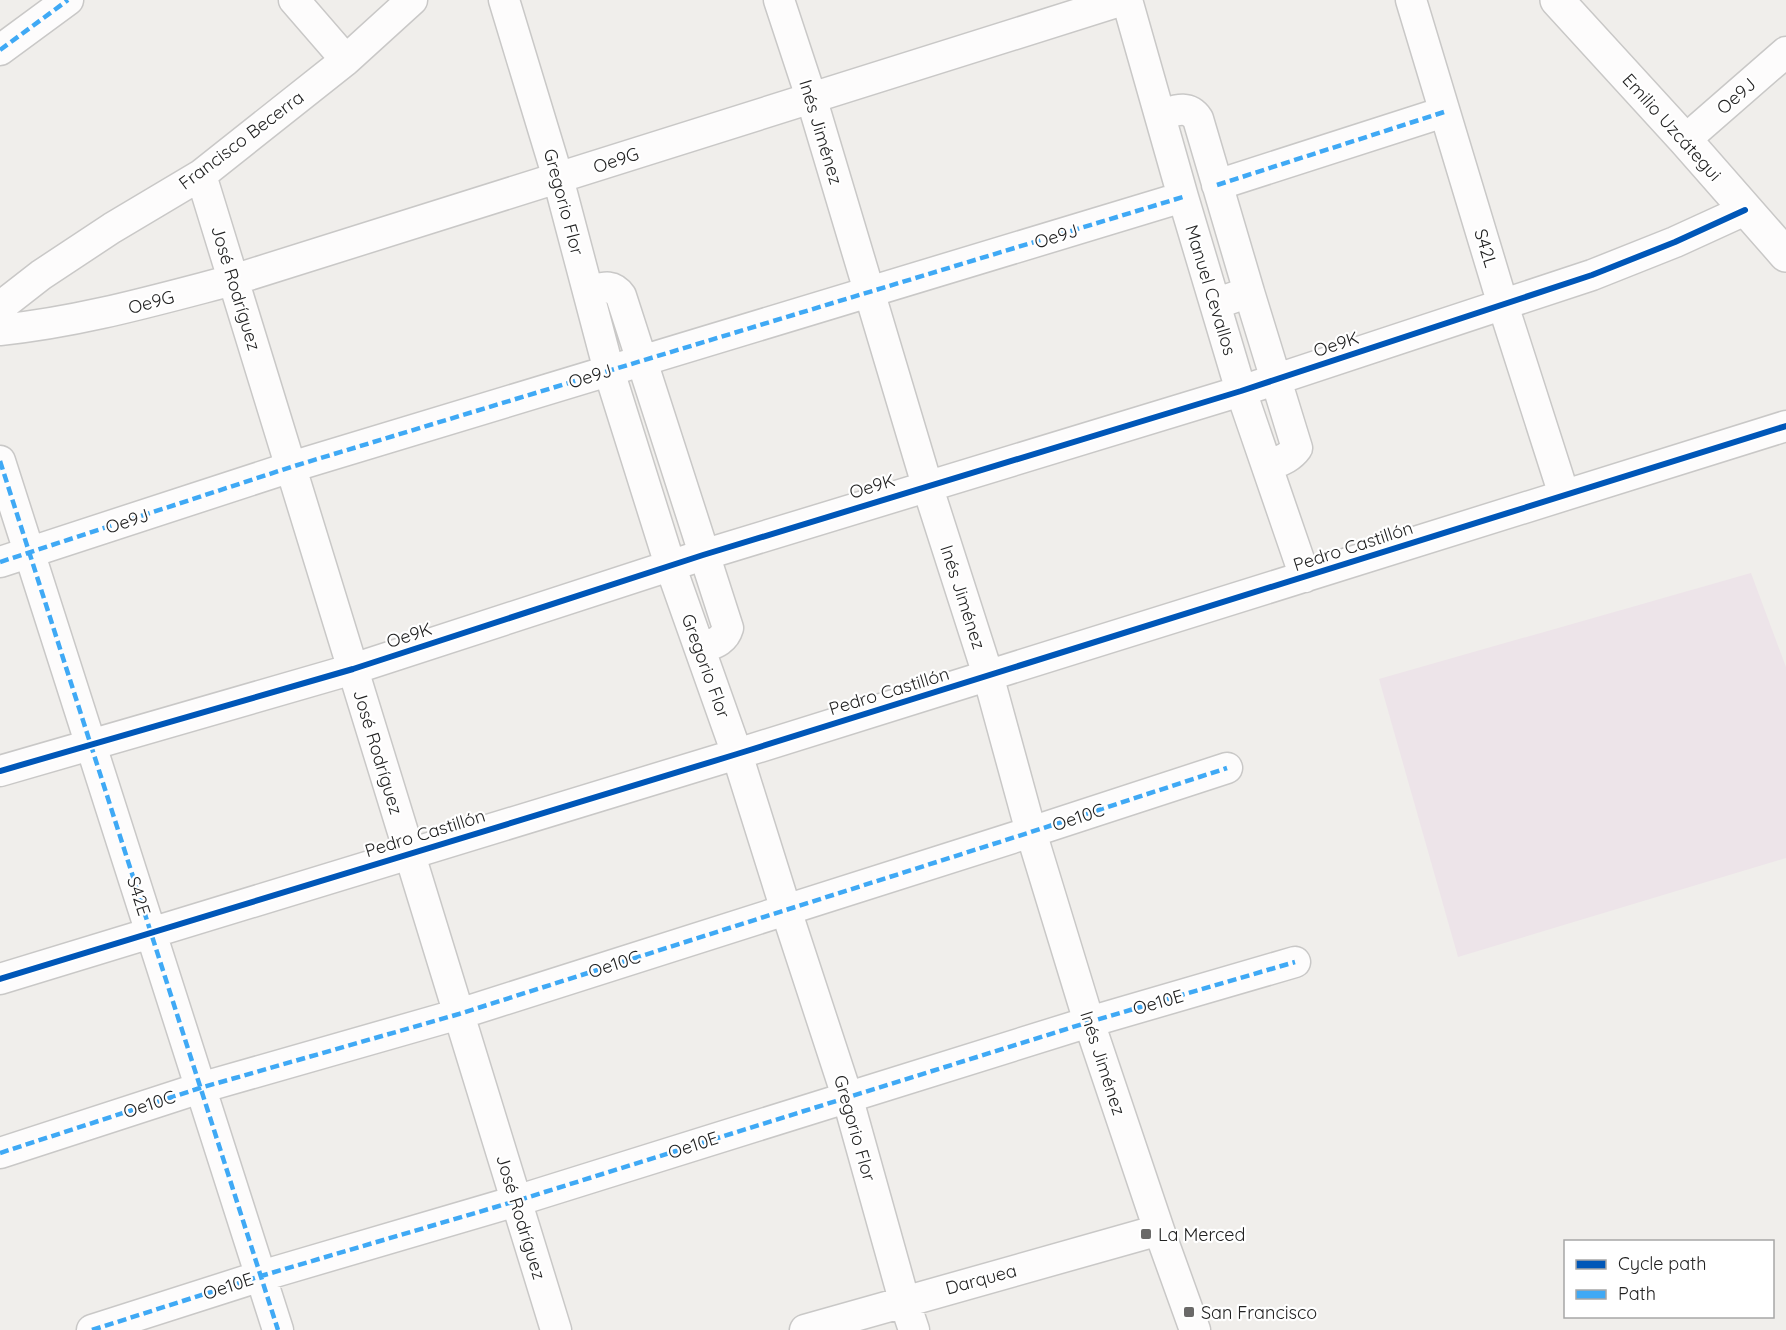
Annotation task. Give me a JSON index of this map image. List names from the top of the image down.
{
  "streets": {
    "street": [
      "Oe9J",
      "Emilio Uzcátegui",
      "Inés Jiménez",
      "Francisco Becerra",
      "Oe9G",
      "Gregorio Flor",
      "S42L",
      "José Rodríguez",
      "Manuel Cevallos",
      "Oe9K",
      "Pedro Castillón",
      "Oe10C",
      "S42E",
      "Oe10E",
      "Darquea"
    ]
  },
  "crossings": [
    ["Oe9J", "Emilio Uzcátegui"],
    ["Oe9J", "Inés Jiménez"],
    ["Oe9J", "Gregorio Flor"],
    ["Oe9J", "José Rodríguez"],
    ["Oe9J", "Manuel Cevallos"],
    ["Oe9J", "S42E"],
    ["Emilio Uzcátegui", "Oe9K"],
    ["Inés Jiménez", "Oe9G"],
    ["Inés Jiménez", "Oe9K"],
    ["Inés Jiménez", "Pedro Castillón"],
    ["Inés Jiménez", "Oe10C"],
    ["Inés Jiménez", "Oe10E"],
    ["Inés Jiménez", "Darquea"],
    ["Francisco Becerra", "José Rodríguez"],
    ["Oe9G", "Gregorio Flor"],
    ["Oe9G", "José Rodríguez"],
    ["Gregorio Flor", "Oe9K"],
    ["Gregorio Flor", "Pedro Castillón"],
    ["Gregorio Flor", "Oe10C"],
    ["Gregorio Flor", "Oe10E"],
    ["Gregorio Flor", "Darquea"],
    ["S42L", "Oe9K"],
    ["S42L", "Pedro Castillón"],
    ["José Rodríguez", "Oe9K"],
    ["José Rodríguez", "Pedro Castillón"],
    ["José Rodríguez", "Oe10C"],
    ["José Rodríguez", "Oe10E"],
    ["Manuel Cevallos", "Oe9K"],
    ["Manuel Cevallos", "Pedro Castillón"],
    ["Oe9K", "S42E"],
    ["Pedro Castillón", "S42E"],
    ["Oe10C", "S42E"],
    ["S42E", "Oe10E"]
  ],
  "places": {
    "transit": ["La Merced", "San Francisco"]
  },
  "legend": ["Cycle path", "Path"]
}
